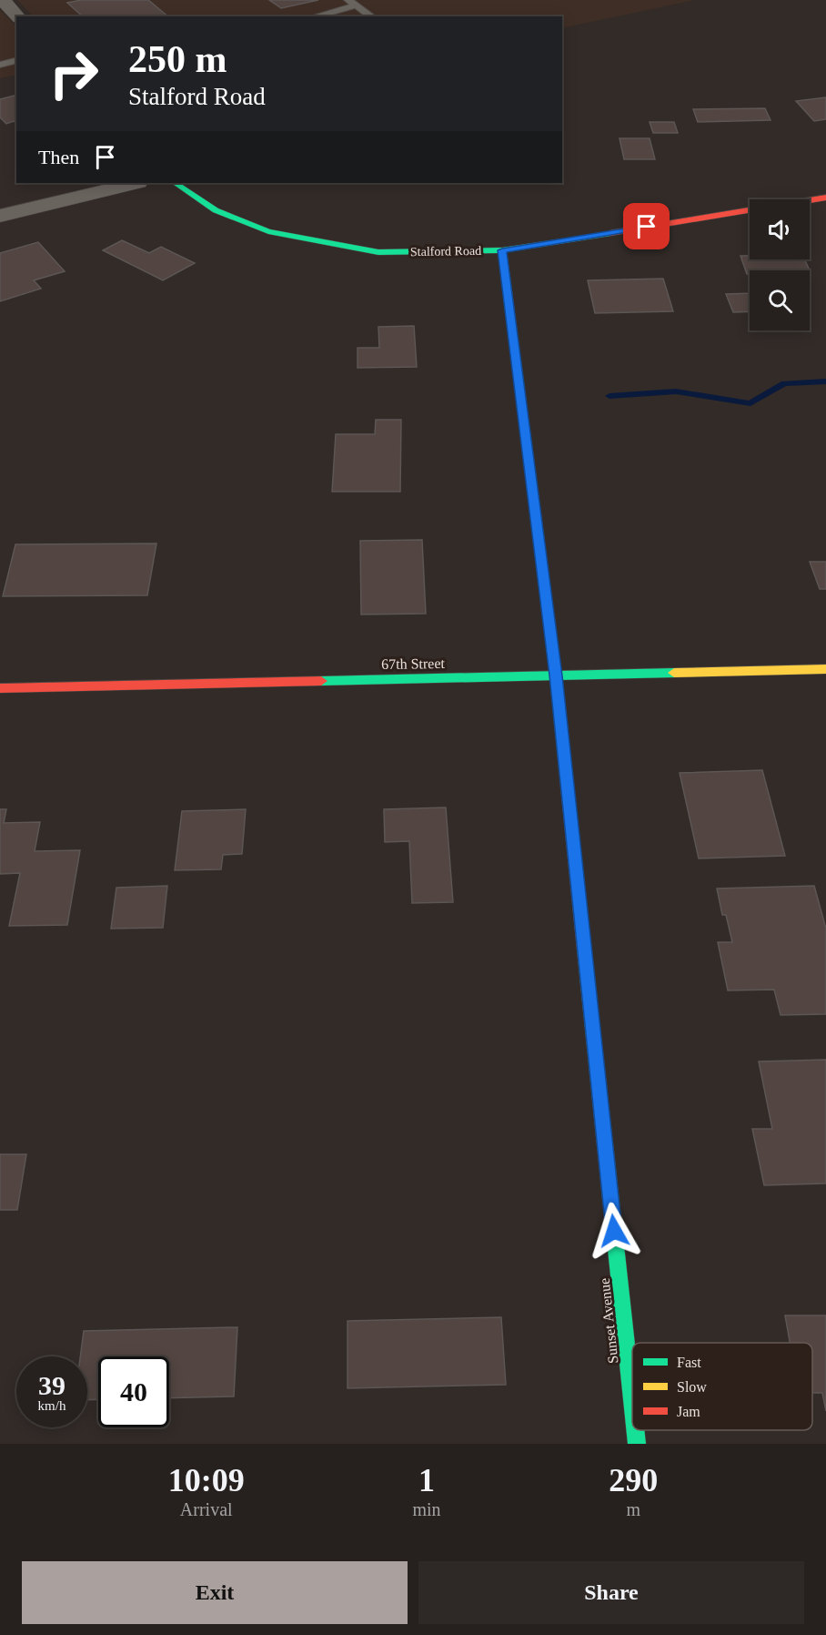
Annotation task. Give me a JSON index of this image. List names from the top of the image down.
{
  "streets": {
    "street": ["Stalford Road", "67th Street", "Sunset Avenue"]
  },
  "crossings": [
    ["Stalford Road", "Sunset Avenue"],
    ["67th Street", "Sunset Avenue"]
  ],
  "legend": ["Fast", "Slow", "Jam"],
  "page": {
    "turn": ["250 m", "Stalford Road"],
    "then": "Then",
    "speed": "39 km/h",
    "limit": "40",
    "eta": [
      "10:09",
      "Arrival",
      "1",
      "min",
      "290",
      "m"
    ],
    "buttons": ["Exit", "Share"]
  }
}
